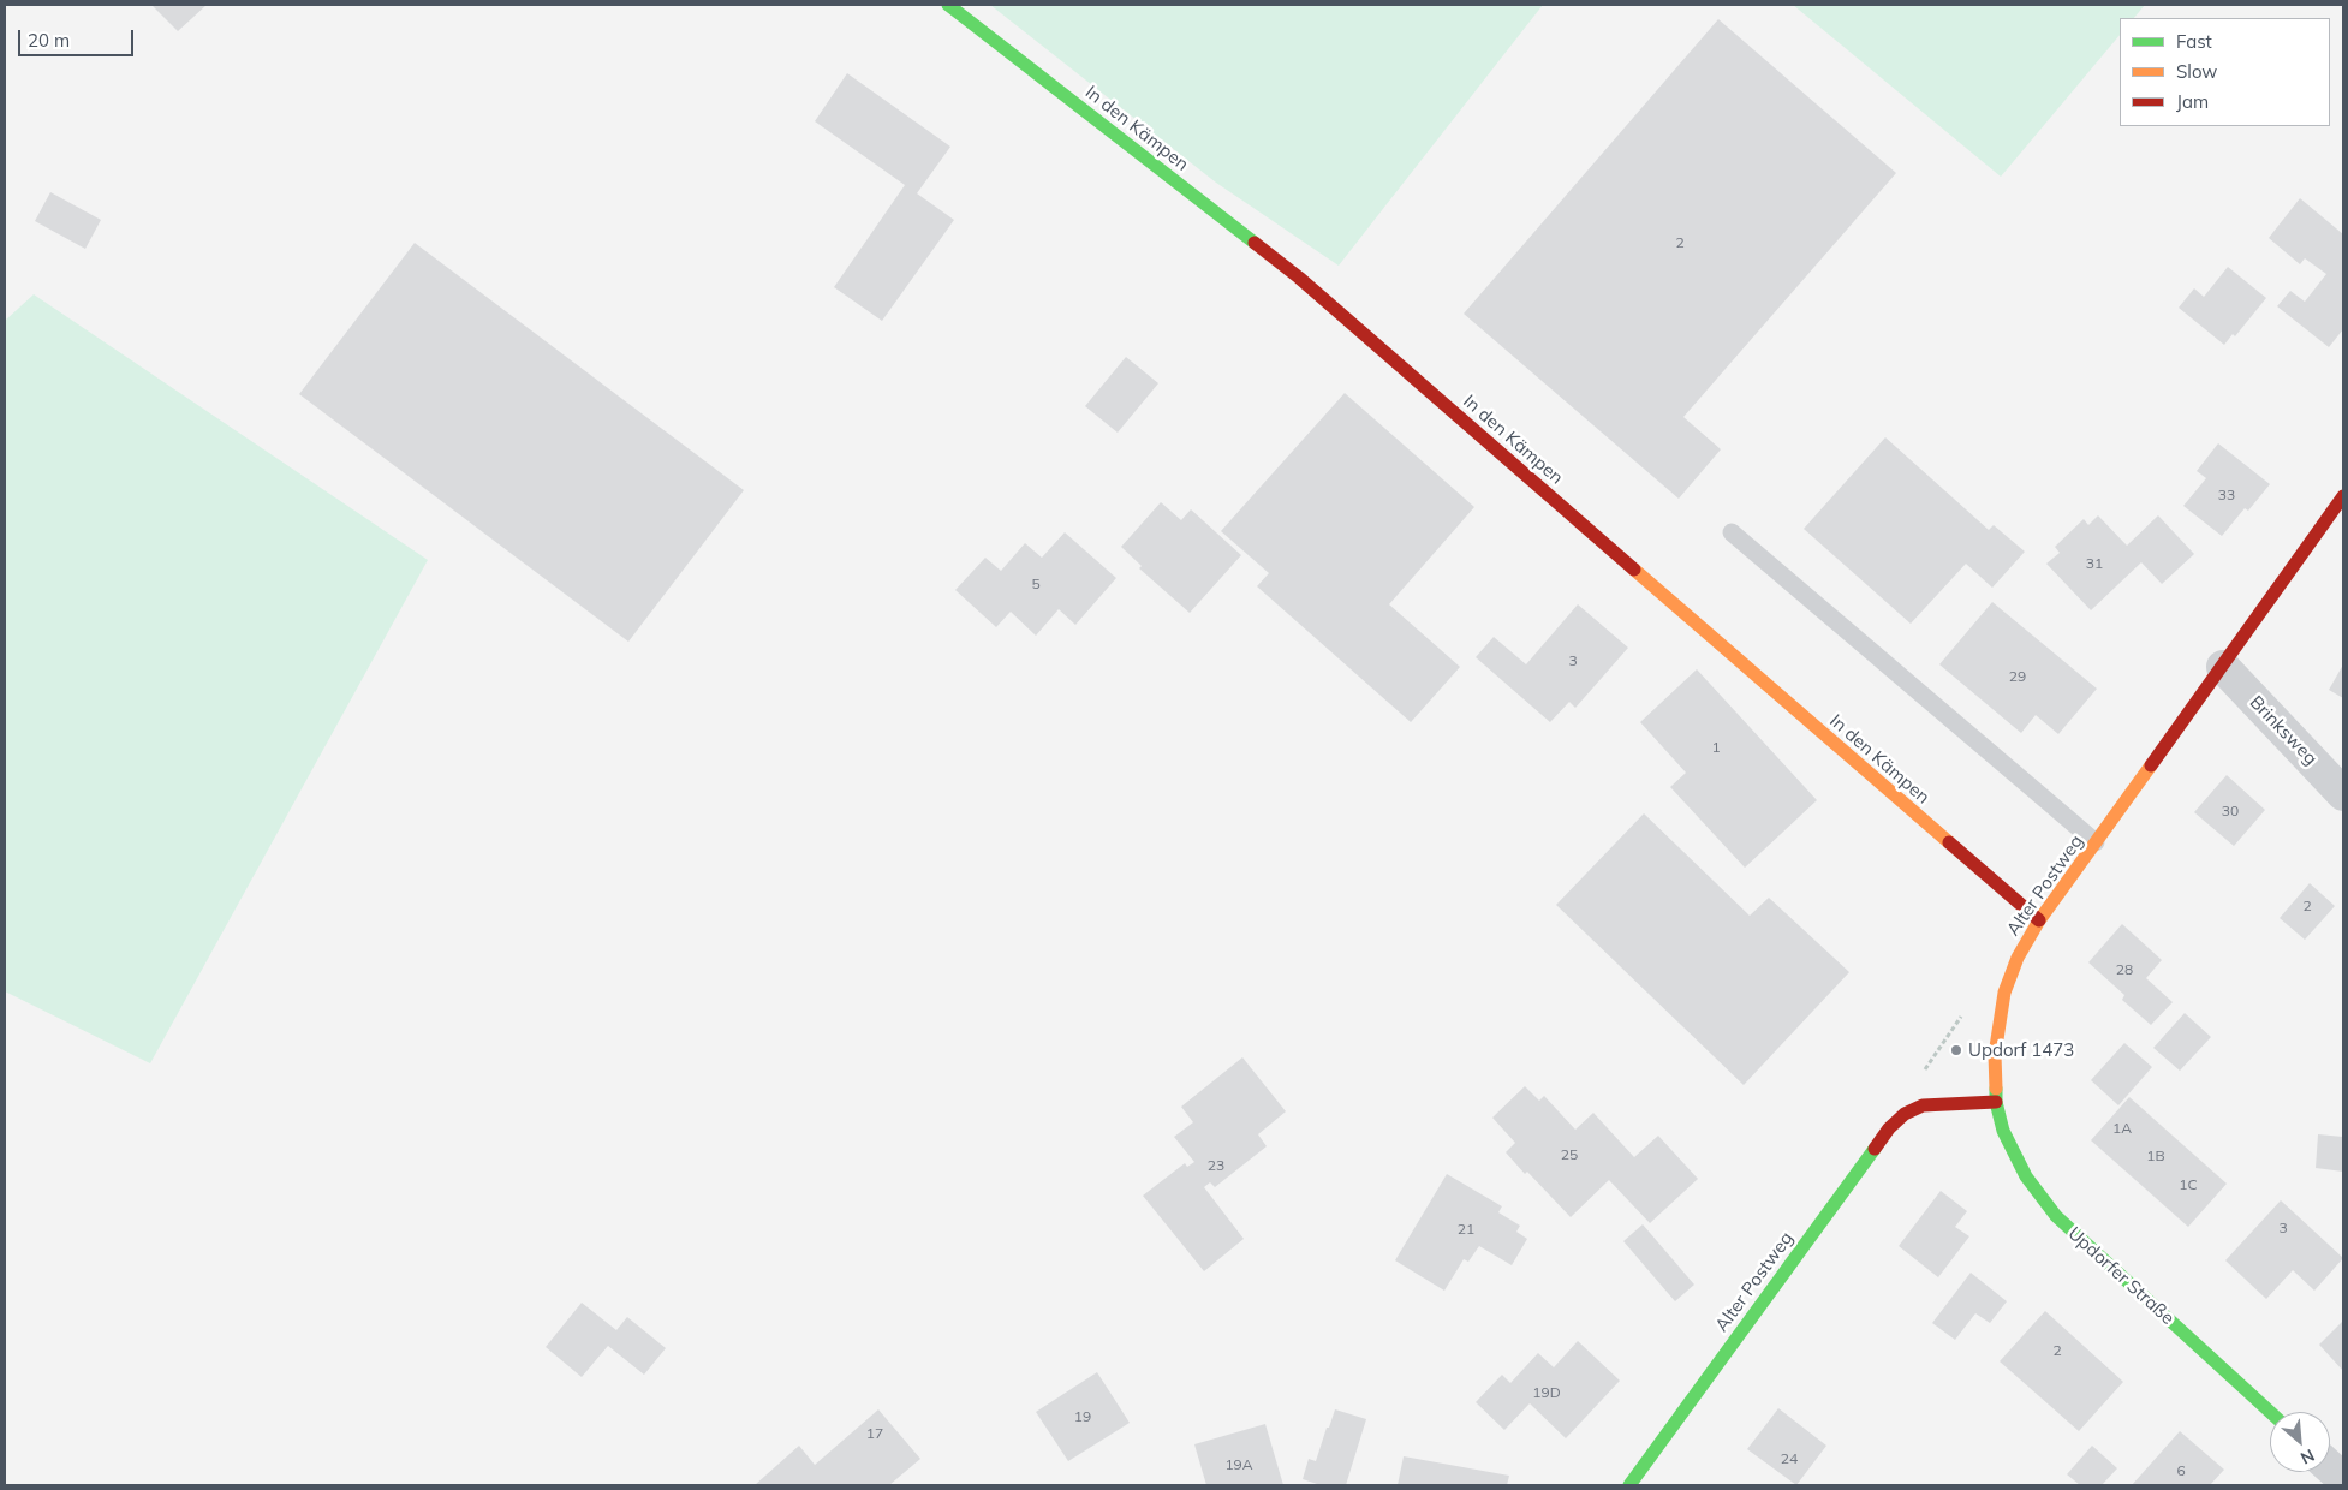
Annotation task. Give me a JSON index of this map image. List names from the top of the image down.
{
  "streets": {
    "street": [
      "In den Kämpen",
      "Brinksweg",
      "Alter Postweg",
      "Updorfer Straße"
    ]
  },
  "crossings": [
    ["In den Kämpen", "Alter Postweg"],
    ["Brinksweg", "Alter Postweg"],
    ["Alter Postweg", "Updorfer Straße"]
  ],
  "places": ["Updorf 1473"],
  "house_numbers": [
    "2",
    "33",
    "31",
    "5",
    "3",
    "29",
    "1",
    "30",
    "2",
    "28",
    "1A",
    "25",
    "1B",
    "23",
    "1C",
    "3",
    "21",
    "2",
    "19D",
    "19",
    "17",
    "24",
    "19A",
    "6"
  ],
  "legend": ["Fast", "Slow", "Jam"],
  "scale_bar": "20 m",
  "north": "bottom right"
}
